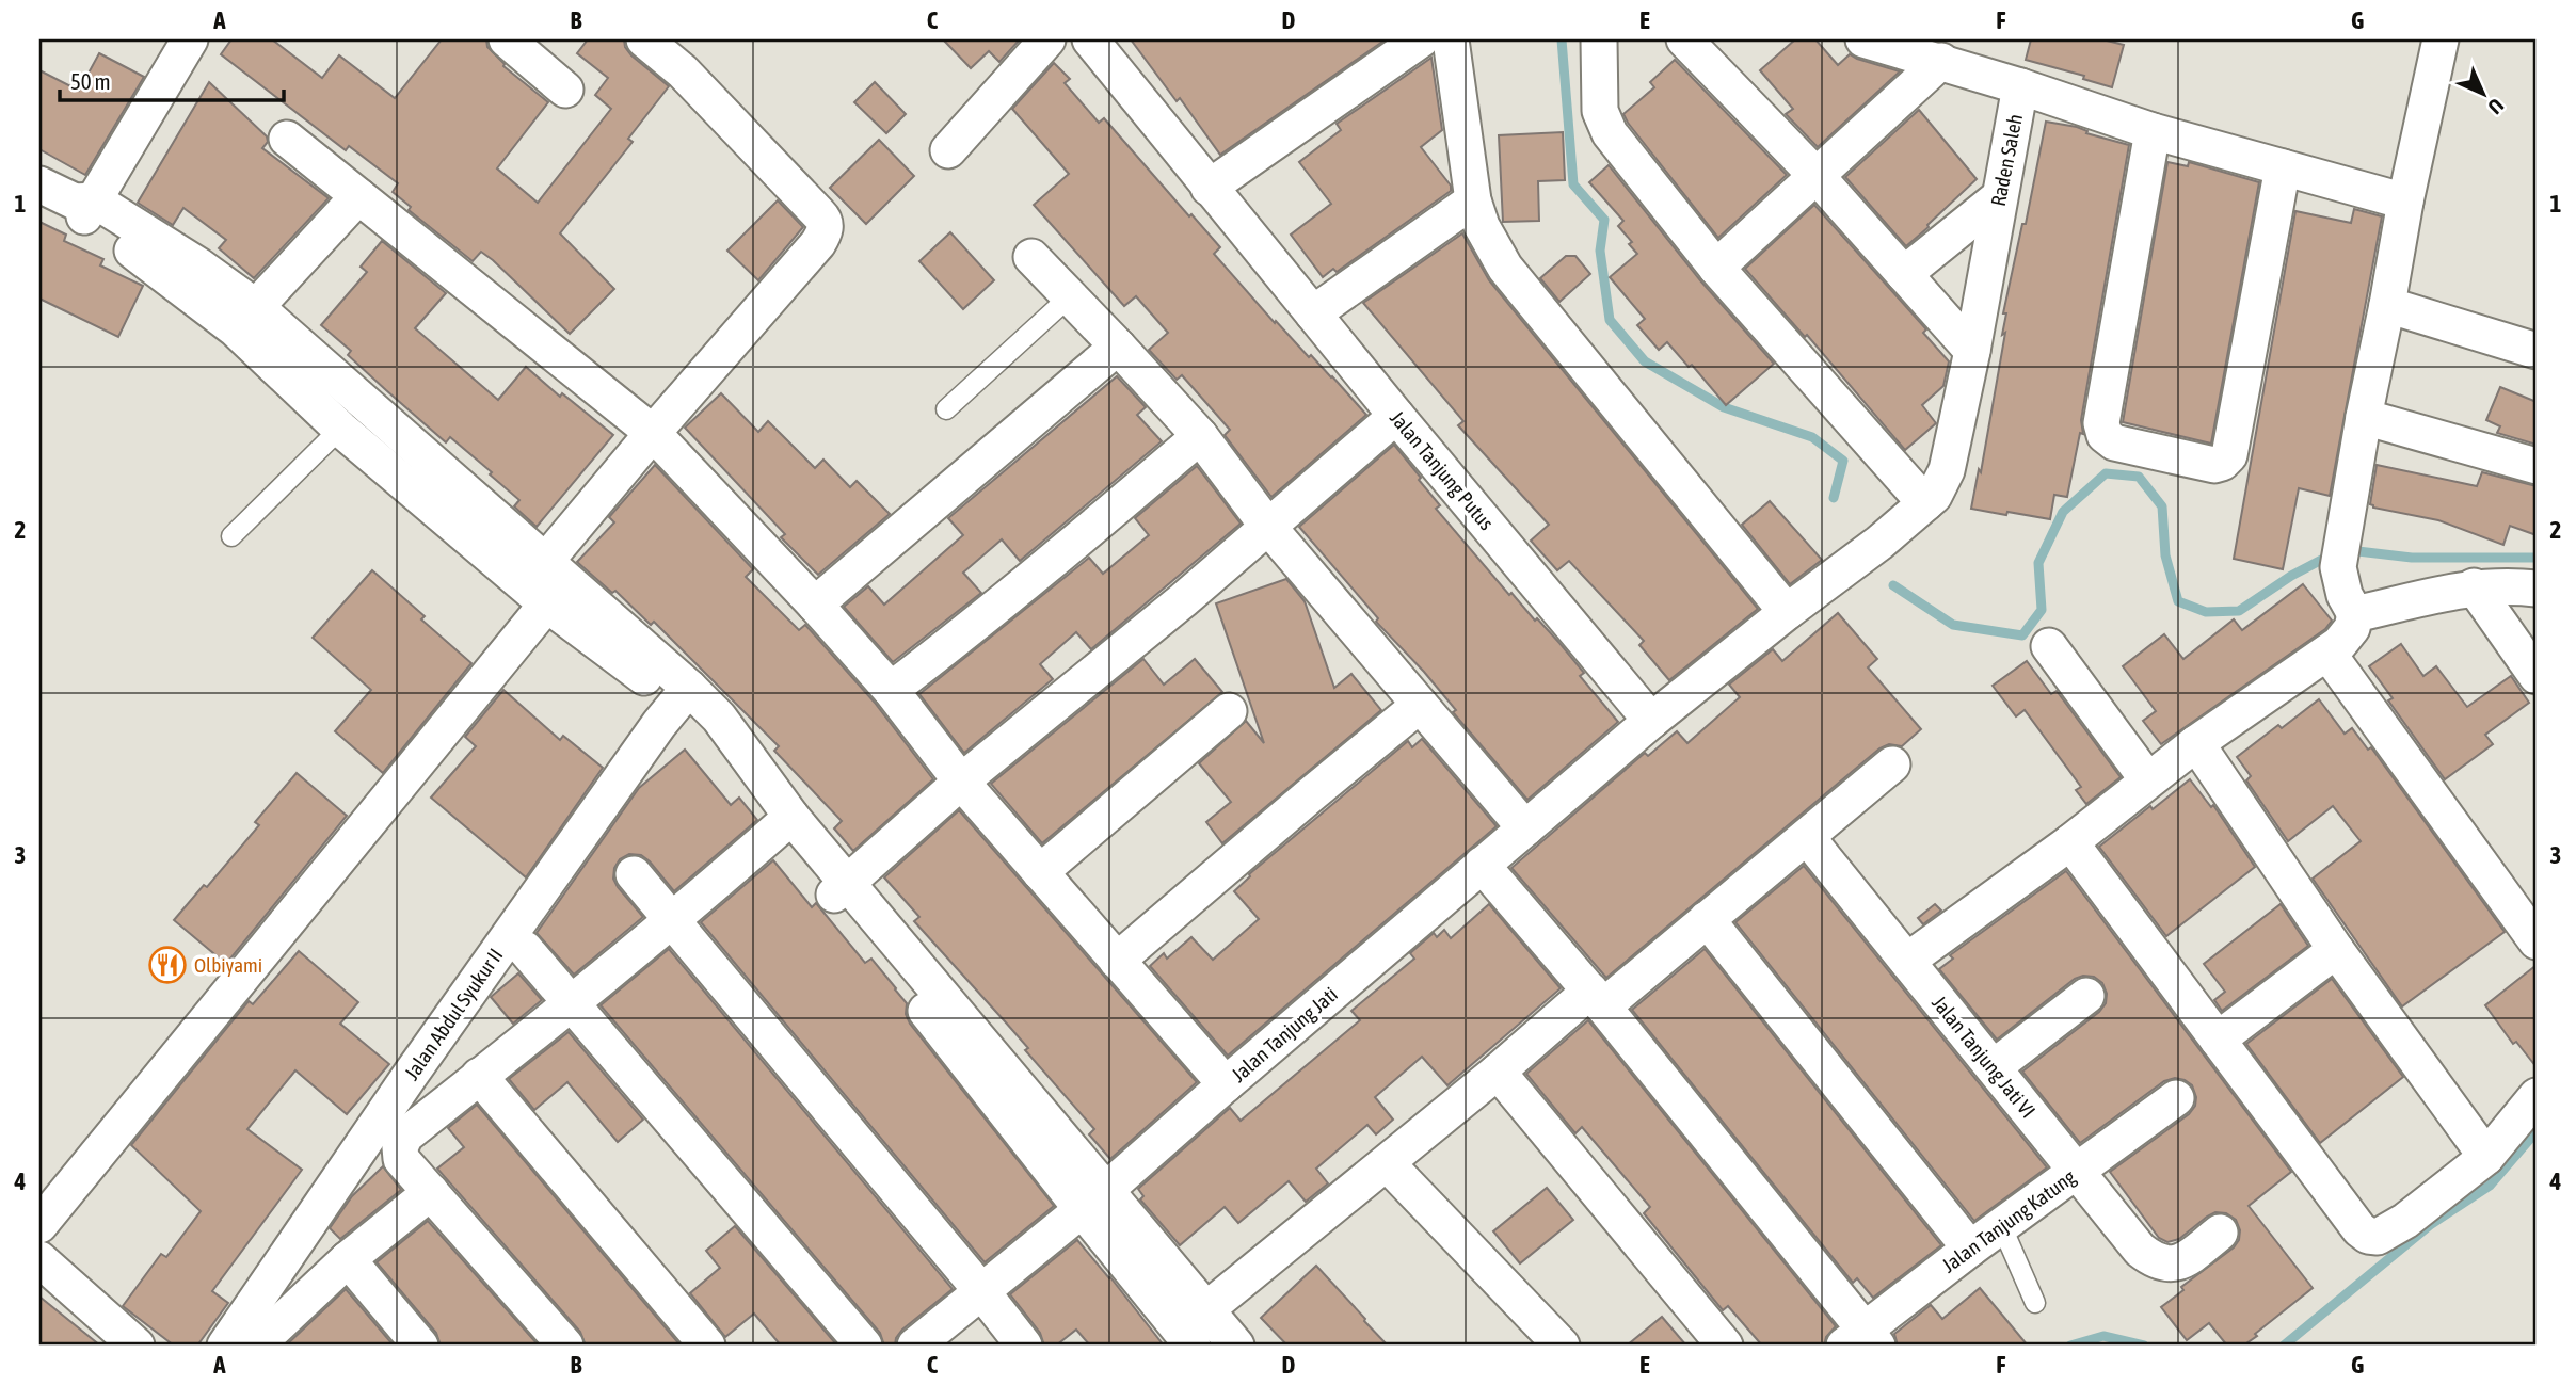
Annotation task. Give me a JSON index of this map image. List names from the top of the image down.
{
  "streets": {
    "street": [
      "Raden Saleh",
      "Jalan Tanjung Putus",
      "Jalan Abdul Syukur II",
      "Jalan Tanjung Jati",
      "Jalan Tanjung Jati VI",
      "Jalan Tanjung Katung"
    ]
  },
  "crossings": [
    ["Jalan Tanjung Putus", "Jalan Tanjung Jati"],
    ["Jalan Tanjung Jati VI", "Jalan Tanjung Katung"]
  ],
  "places": {
    "restaurant": ["Olbiyami"]
  },
  "scale_bar": "50 m",
  "north": "bottom right",
  "grid": {
    "columns": [
      "A",
      "B",
      "C",
      "D",
      "E",
      "F",
      "G"
    ],
    "rows": [
      "1",
      "2",
      "3",
      "4"
    ]
  }
}
